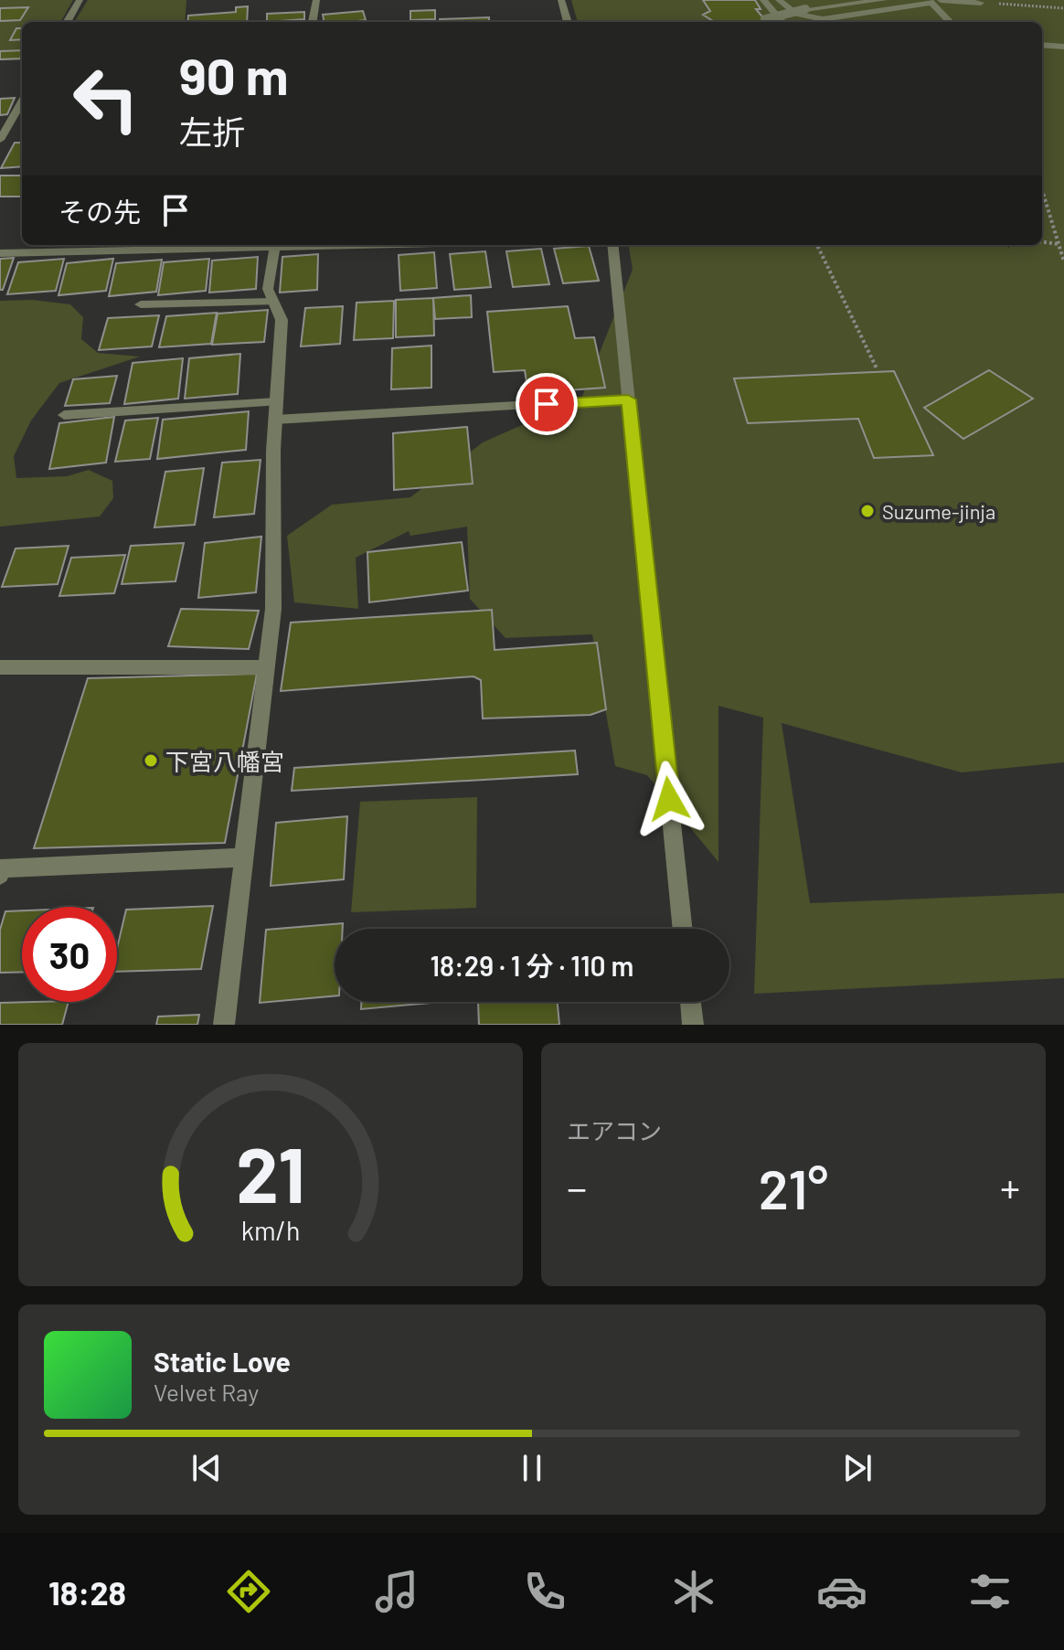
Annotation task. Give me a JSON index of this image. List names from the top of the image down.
{
  "places": ["Suzume-jinja", "下宮八幡宮"],
  "page": {
    "turn": ["90 m", "左折"],
    "then": "その先",
    "limit": "30",
    "trip": "18:29 · 1 分 · 110 m",
    "tile": "エアコン",
    "heat": ["−", "21°", "+"],
    "song": ["Static Love", "Velvet Ray"],
    "tabs": "18:28",
    "gauge": ["21", "km/h"]
  }
}
